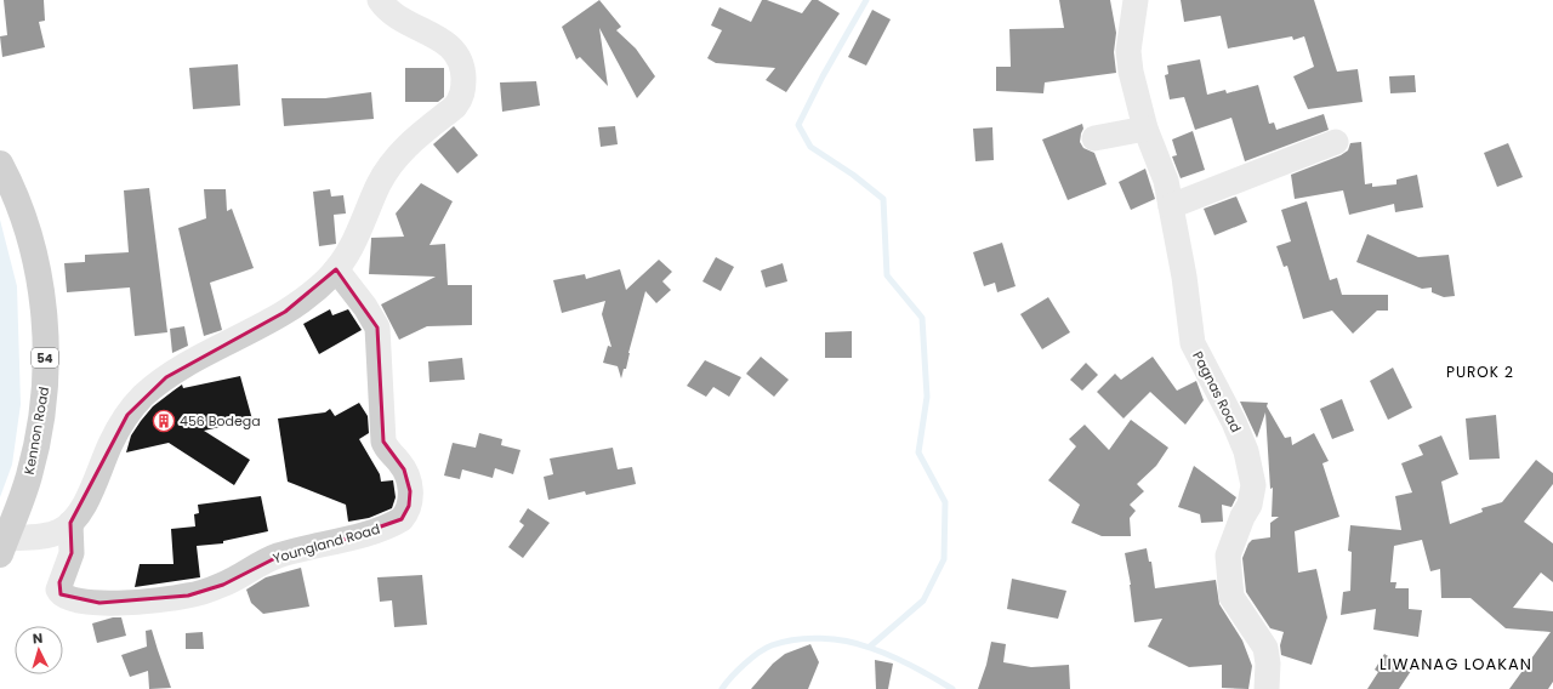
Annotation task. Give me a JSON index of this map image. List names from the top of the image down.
{
  "streets": {
    "highway": ["54", "Kennon Road"],
    "street": ["Pagnas Road", "Youngland Road"]
  },
  "districts": ["PUROK 2", "LIWANAG LOAKAN"],
  "places": {
    "building": ["456 Bodega"]
  },
  "north": "top"
}
